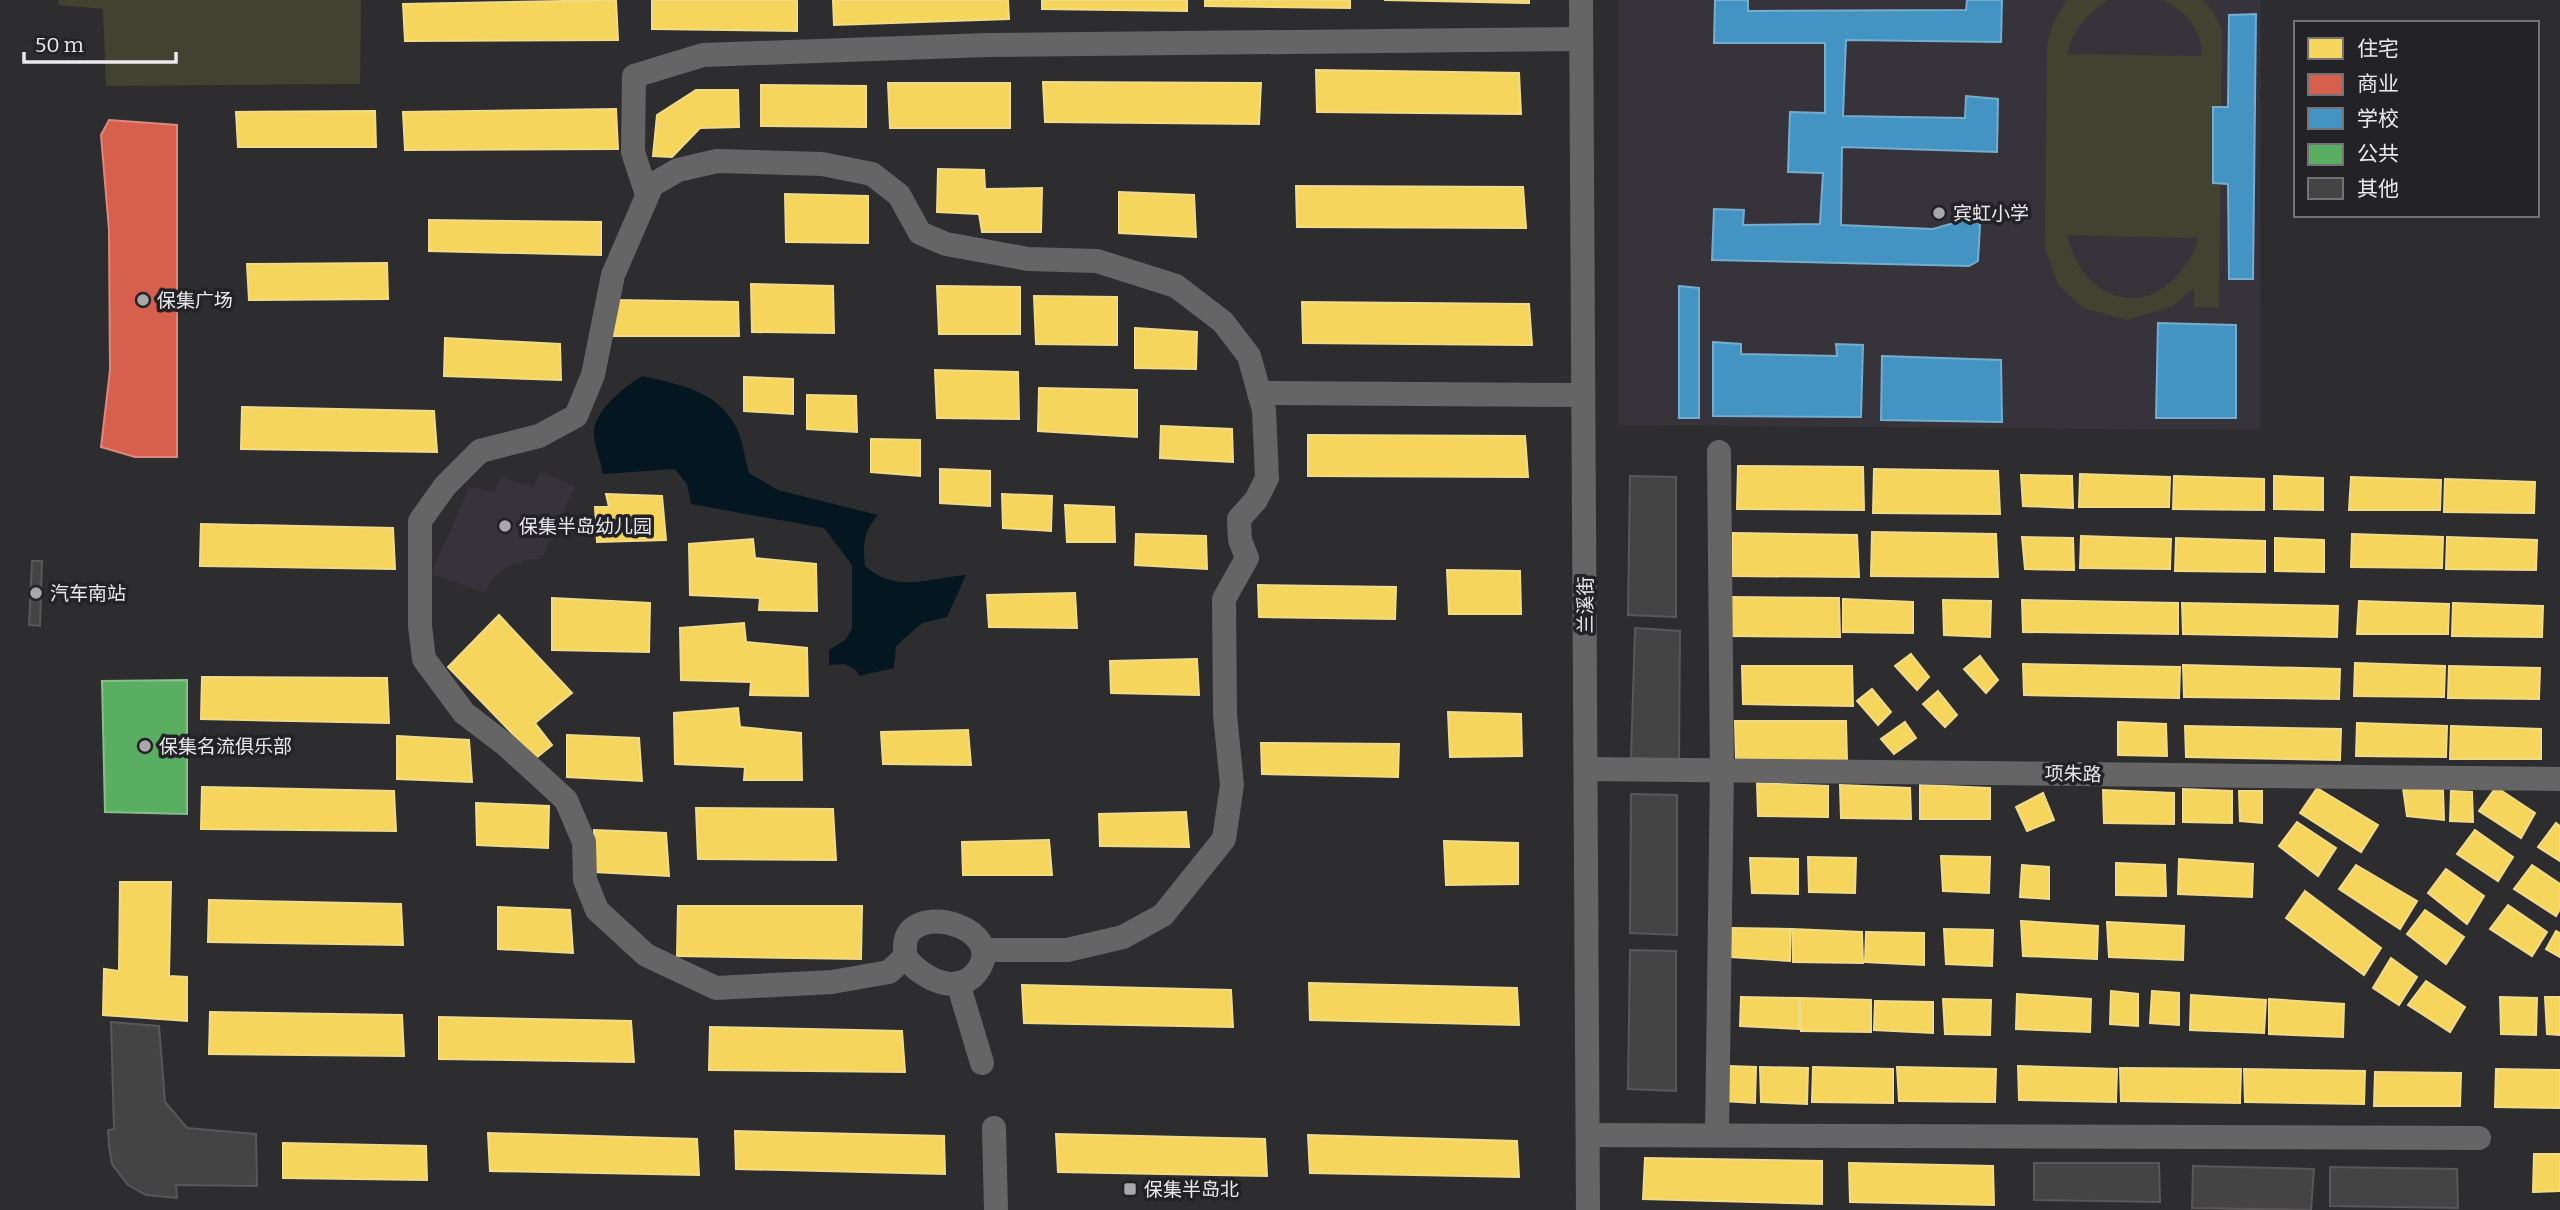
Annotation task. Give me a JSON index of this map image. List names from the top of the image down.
{
  "streets": {
    "street": ["兰溪街", "项朱路"]
  },
  "crossings": [
    ["兰溪街", "项朱路"]
  ],
  "places": {
    "other": [
      "宾虹小学",
      "保集广场",
      "保集半岛幼儿园",
      "汽车南站",
      "保集名流俱乐部"
    ],
    "transit": ["保集半岛北"]
  },
  "legend": [
    "住宅",
    "商业",
    "学校",
    "公共",
    "其他"
  ],
  "scale_bar": "50 m"
}
